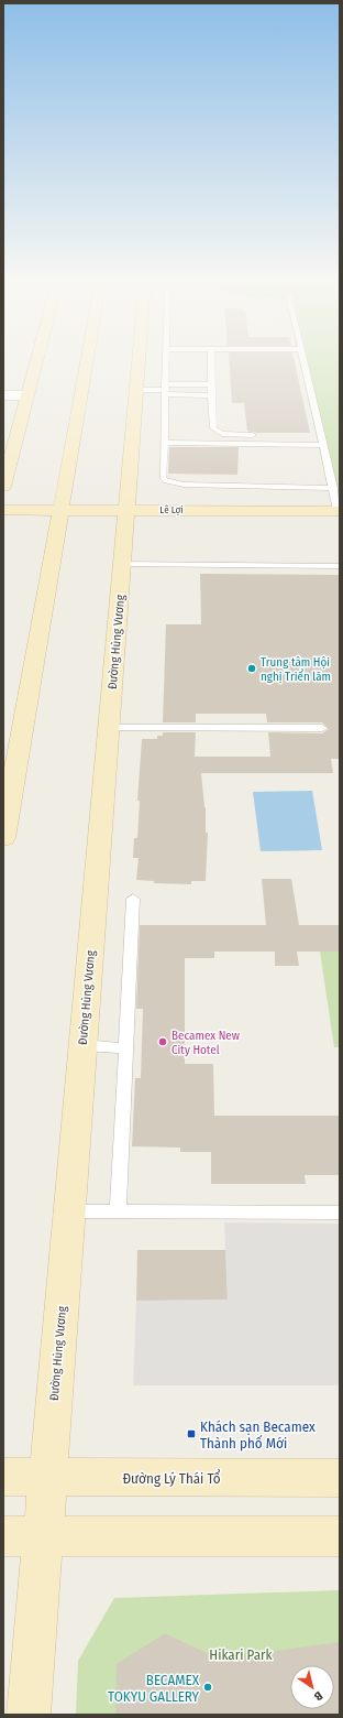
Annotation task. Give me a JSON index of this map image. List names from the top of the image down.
{
  "streets": {
    "main road": ["Lê Lợi", "Đường Hùng Vương", "Đường Lý Thái Tổ"]
  },
  "crossings": [
    ["Lê Lợi", "Đường Hùng Vương"],
    ["Đường Hùng Vương", "Đường Lý Thái Tổ"]
  ],
  "parks": ["Hikari Park"],
  "places": {
    "other": ["Trung tâm Hội nghị Triển lãm", "Becamex New City Hotel", "BECAMEX TOKYU GALLERY"],
    "transit": ["Khách sạn Becamex Thành phố Mới"]
  },
  "north": "bottom right"
}
